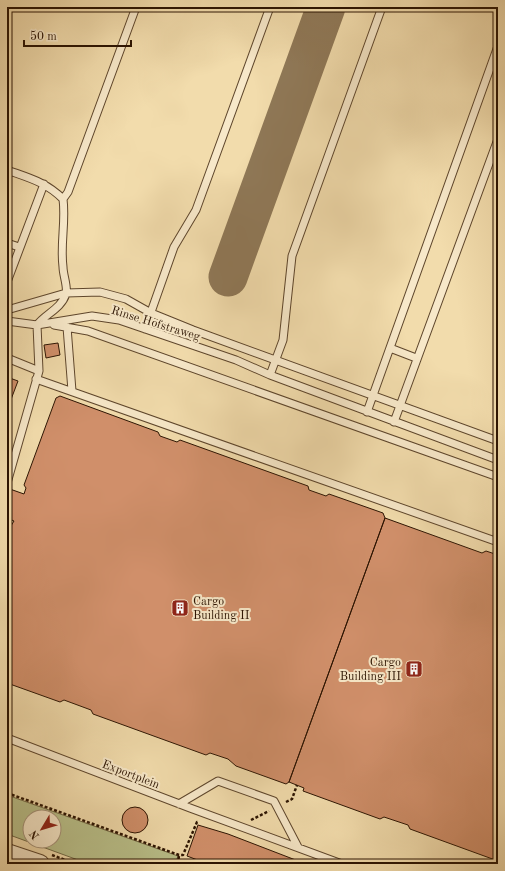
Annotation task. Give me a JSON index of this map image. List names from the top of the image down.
{
  "streets": {
    "lane": ["Rinse Hofstraweg", "Exportplein"]
  },
  "places": {
    "building": ["Cargo Building II", "Cargo Building III"]
  },
  "scale_bar": "50 m",
  "north": "bottom left"
}
